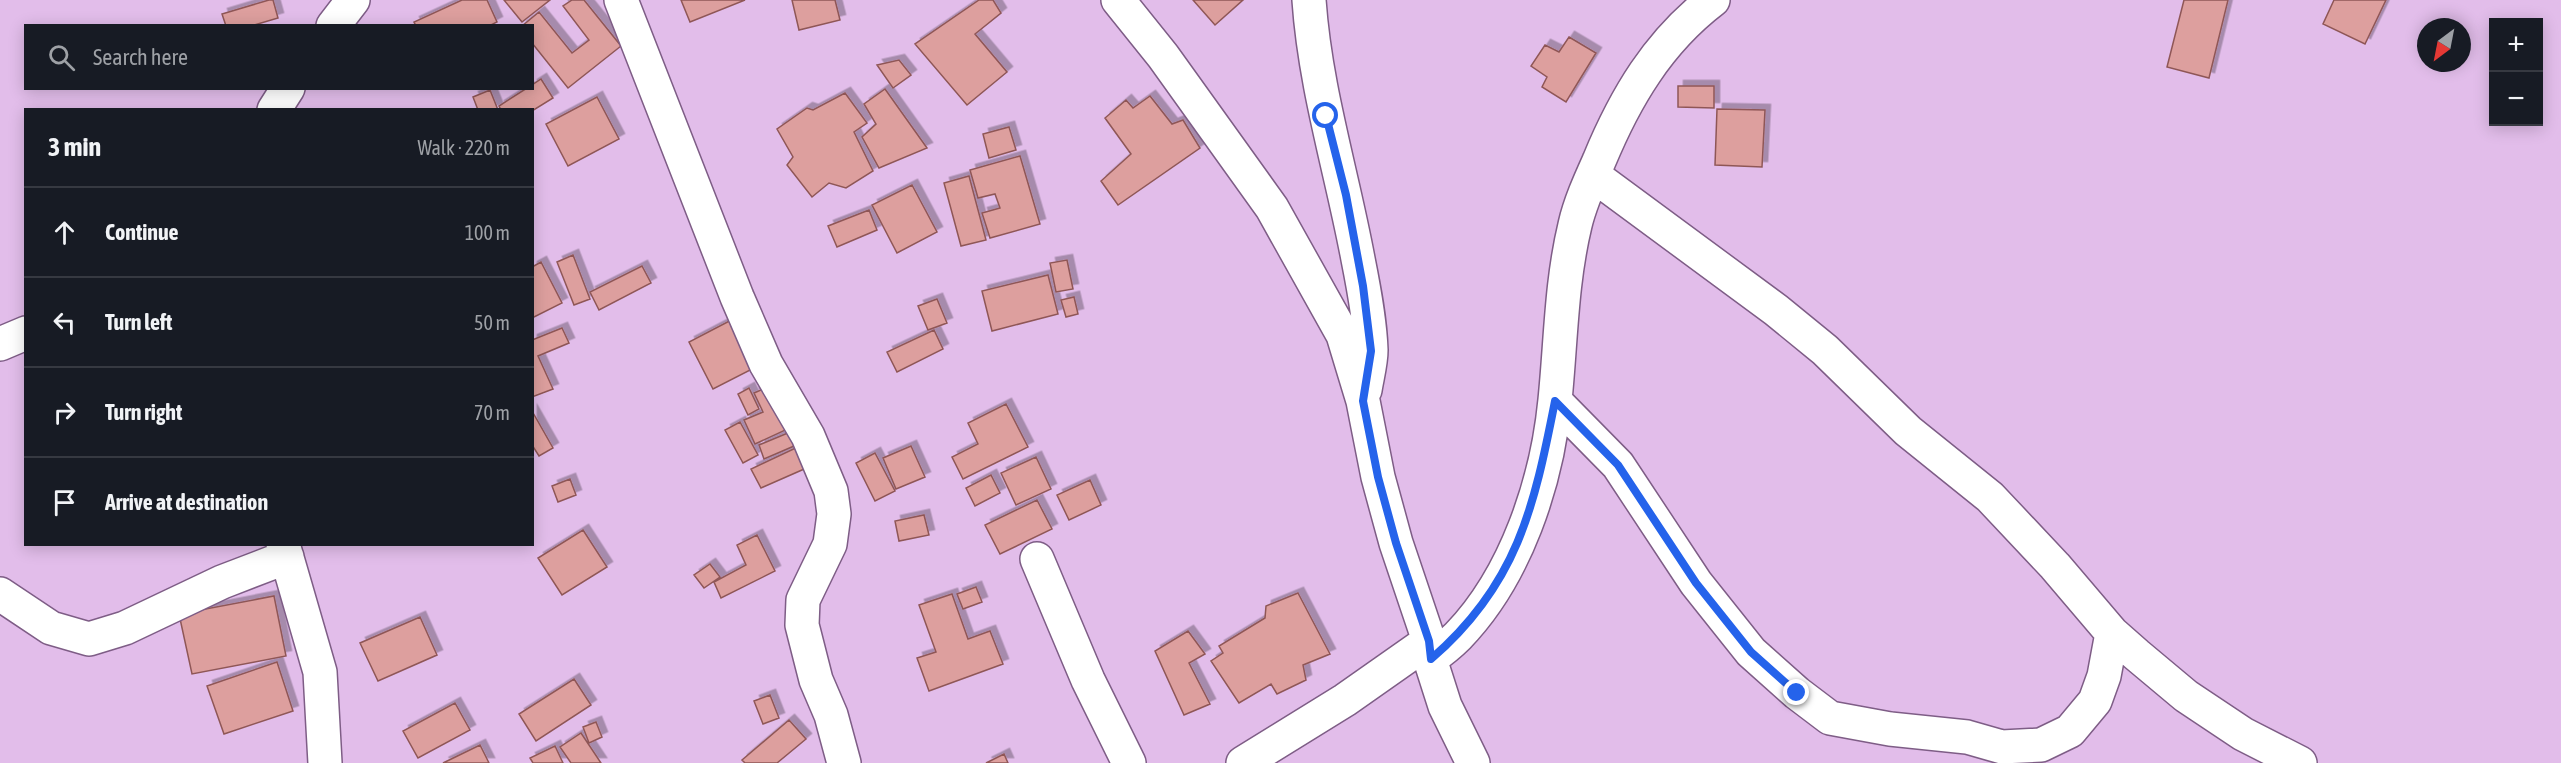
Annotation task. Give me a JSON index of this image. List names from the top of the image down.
{
  "north": "bottom left",
  "page": {
    "map_buttons": ["+", "−"],
    "search": "Search here",
    "heading": ["3 min", "Walk · 220 m"],
    "list": [
      ["Continue", "100 m"],
      ["Turn left", "50 m"],
      ["Turn right", "70 m"],
      "Arrive at destination"
    ]
  }
}
